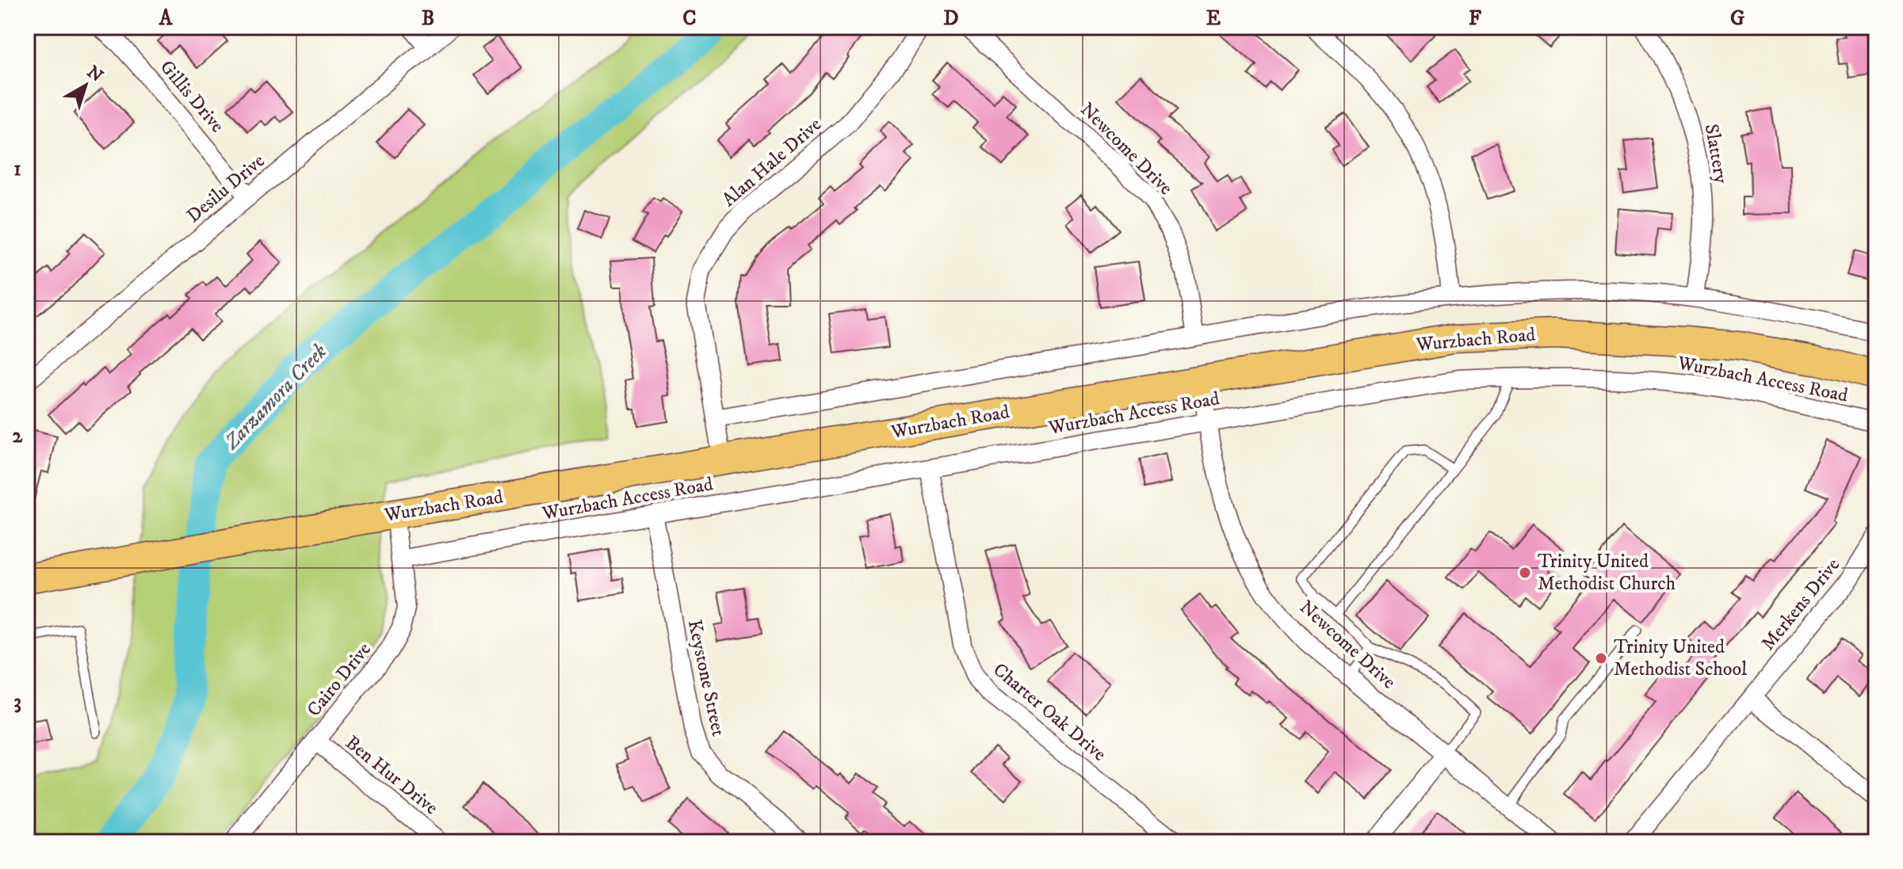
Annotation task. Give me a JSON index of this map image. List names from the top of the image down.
{
  "streets": {
    "main road": ["Wurzbach Road"],
    "street": [
      "Gillis Drive",
      "Newcome Drive",
      "Slattery",
      "Alan Hale Drive",
      "Desilu Drive",
      "Wurzbach Access Road",
      "Merkens Drive",
      "Keystone Street",
      "Cairo Drive",
      "Charter Oak Drive",
      "Ben Hur Drive"
    ]
  },
  "crossings": [
    ["Gillis Drive", "Desilu Drive"],
    ["Newcome Drive", "Wurzbach Road"],
    ["Newcome Drive", "Wurzbach Access Road"],
    ["Alan Hale Drive", "Wurzbach Road"],
    ["Wurzbach Road", "Cairo Drive"],
    ["Wurzbach Access Road", "Keystone Street"],
    ["Wurzbach Access Road", "Cairo Drive"],
    ["Wurzbach Access Road", "Charter Oak Drive"],
    ["Cairo Drive", "Ben Hur Drive"]
  ],
  "water": ["Zarzamora Creek"],
  "places": ["Trinity United Methodist Church", "Trinity United Methodist School"],
  "north": "top right",
  "grid": {
    "columns": [
      "A",
      "B",
      "C",
      "D",
      "E",
      "F",
      "G"
    ],
    "rows": ["1", "2", "3"]
  }
}
